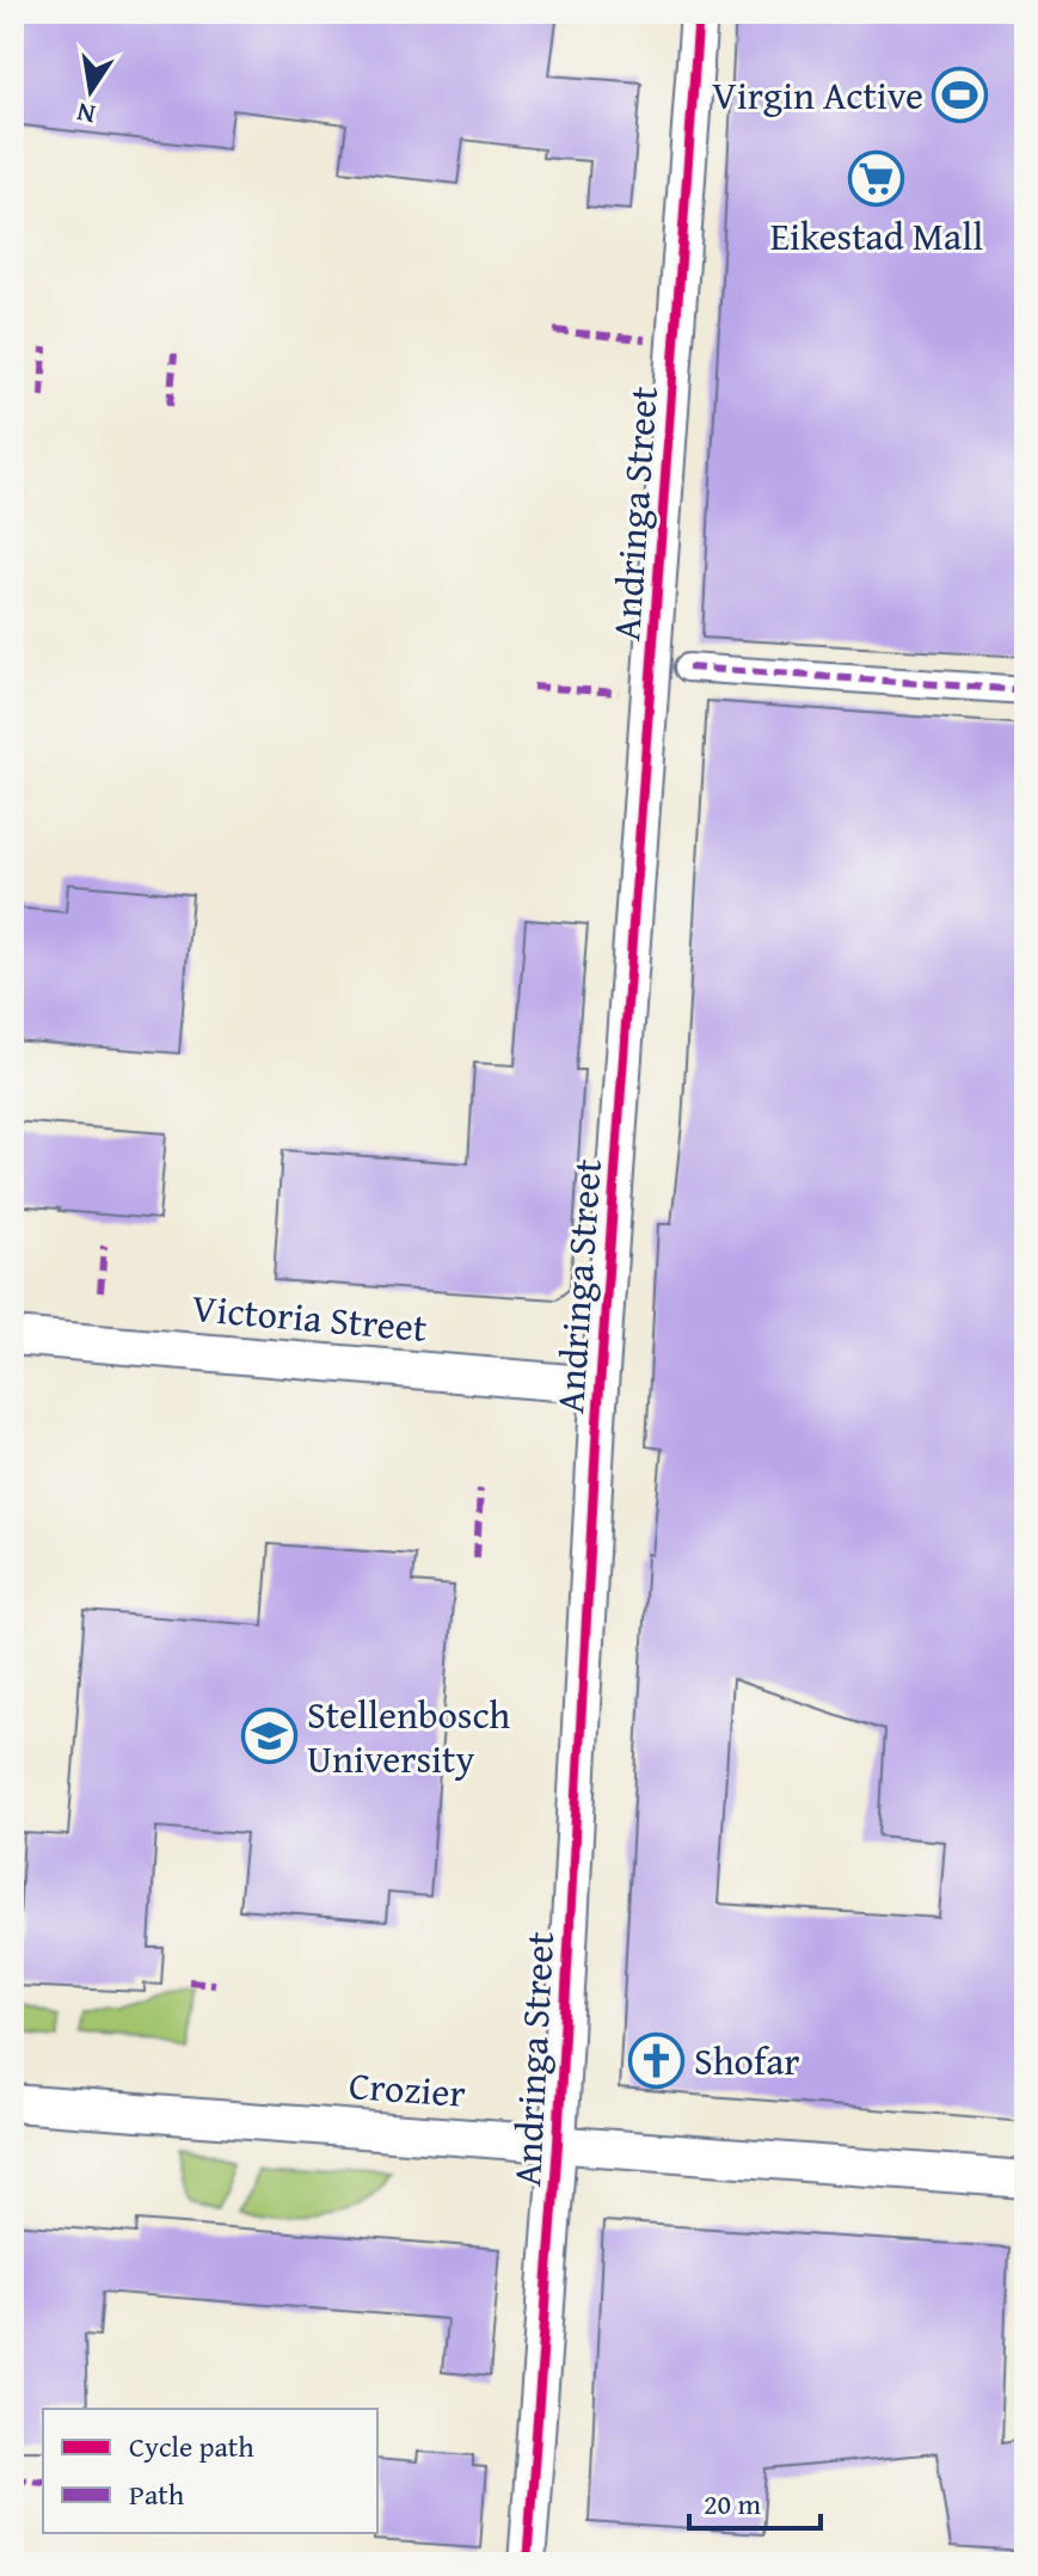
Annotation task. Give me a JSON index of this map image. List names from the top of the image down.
{
  "streets": {
    "street": ["Andringa Street", "Victoria Street", "Crozier"]
  },
  "crossings": [
    ["Andringa Street", "Victoria Street"],
    ["Andringa Street", "Crozier"]
  ],
  "places": {
    "sports": ["Virgin Active"],
    "supermarket": ["Eikestad Mall"],
    "school or university": ["Stellenbosch University"],
    "church": ["Shofar"]
  },
  "legend": ["Cycle path", "Path"],
  "scale_bar": "20 m",
  "north": "bottom"
}
